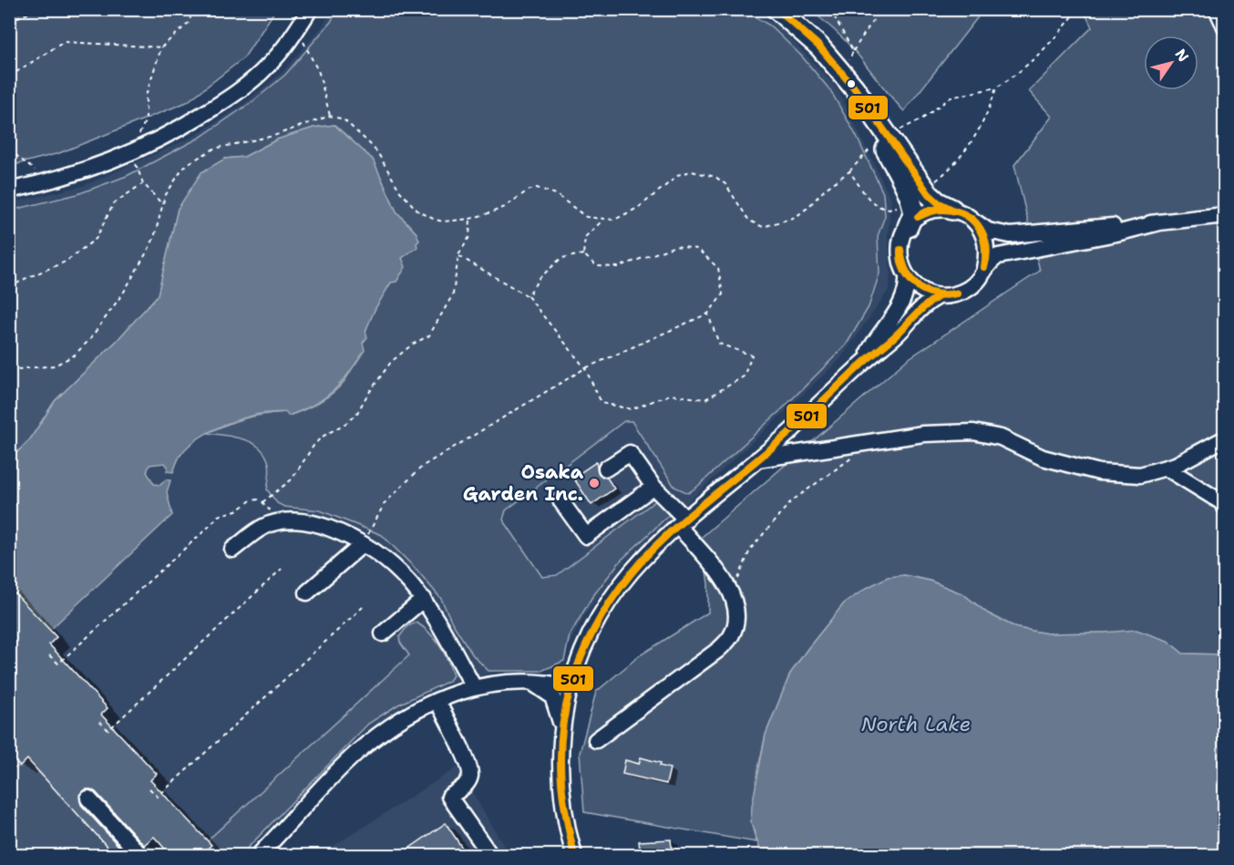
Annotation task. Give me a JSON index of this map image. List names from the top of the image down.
{
  "water": ["North Lake"],
  "places": ["Osaka Garden Inc."],
  "lines": ["transit line 501"],
  "north": "top right"
}
